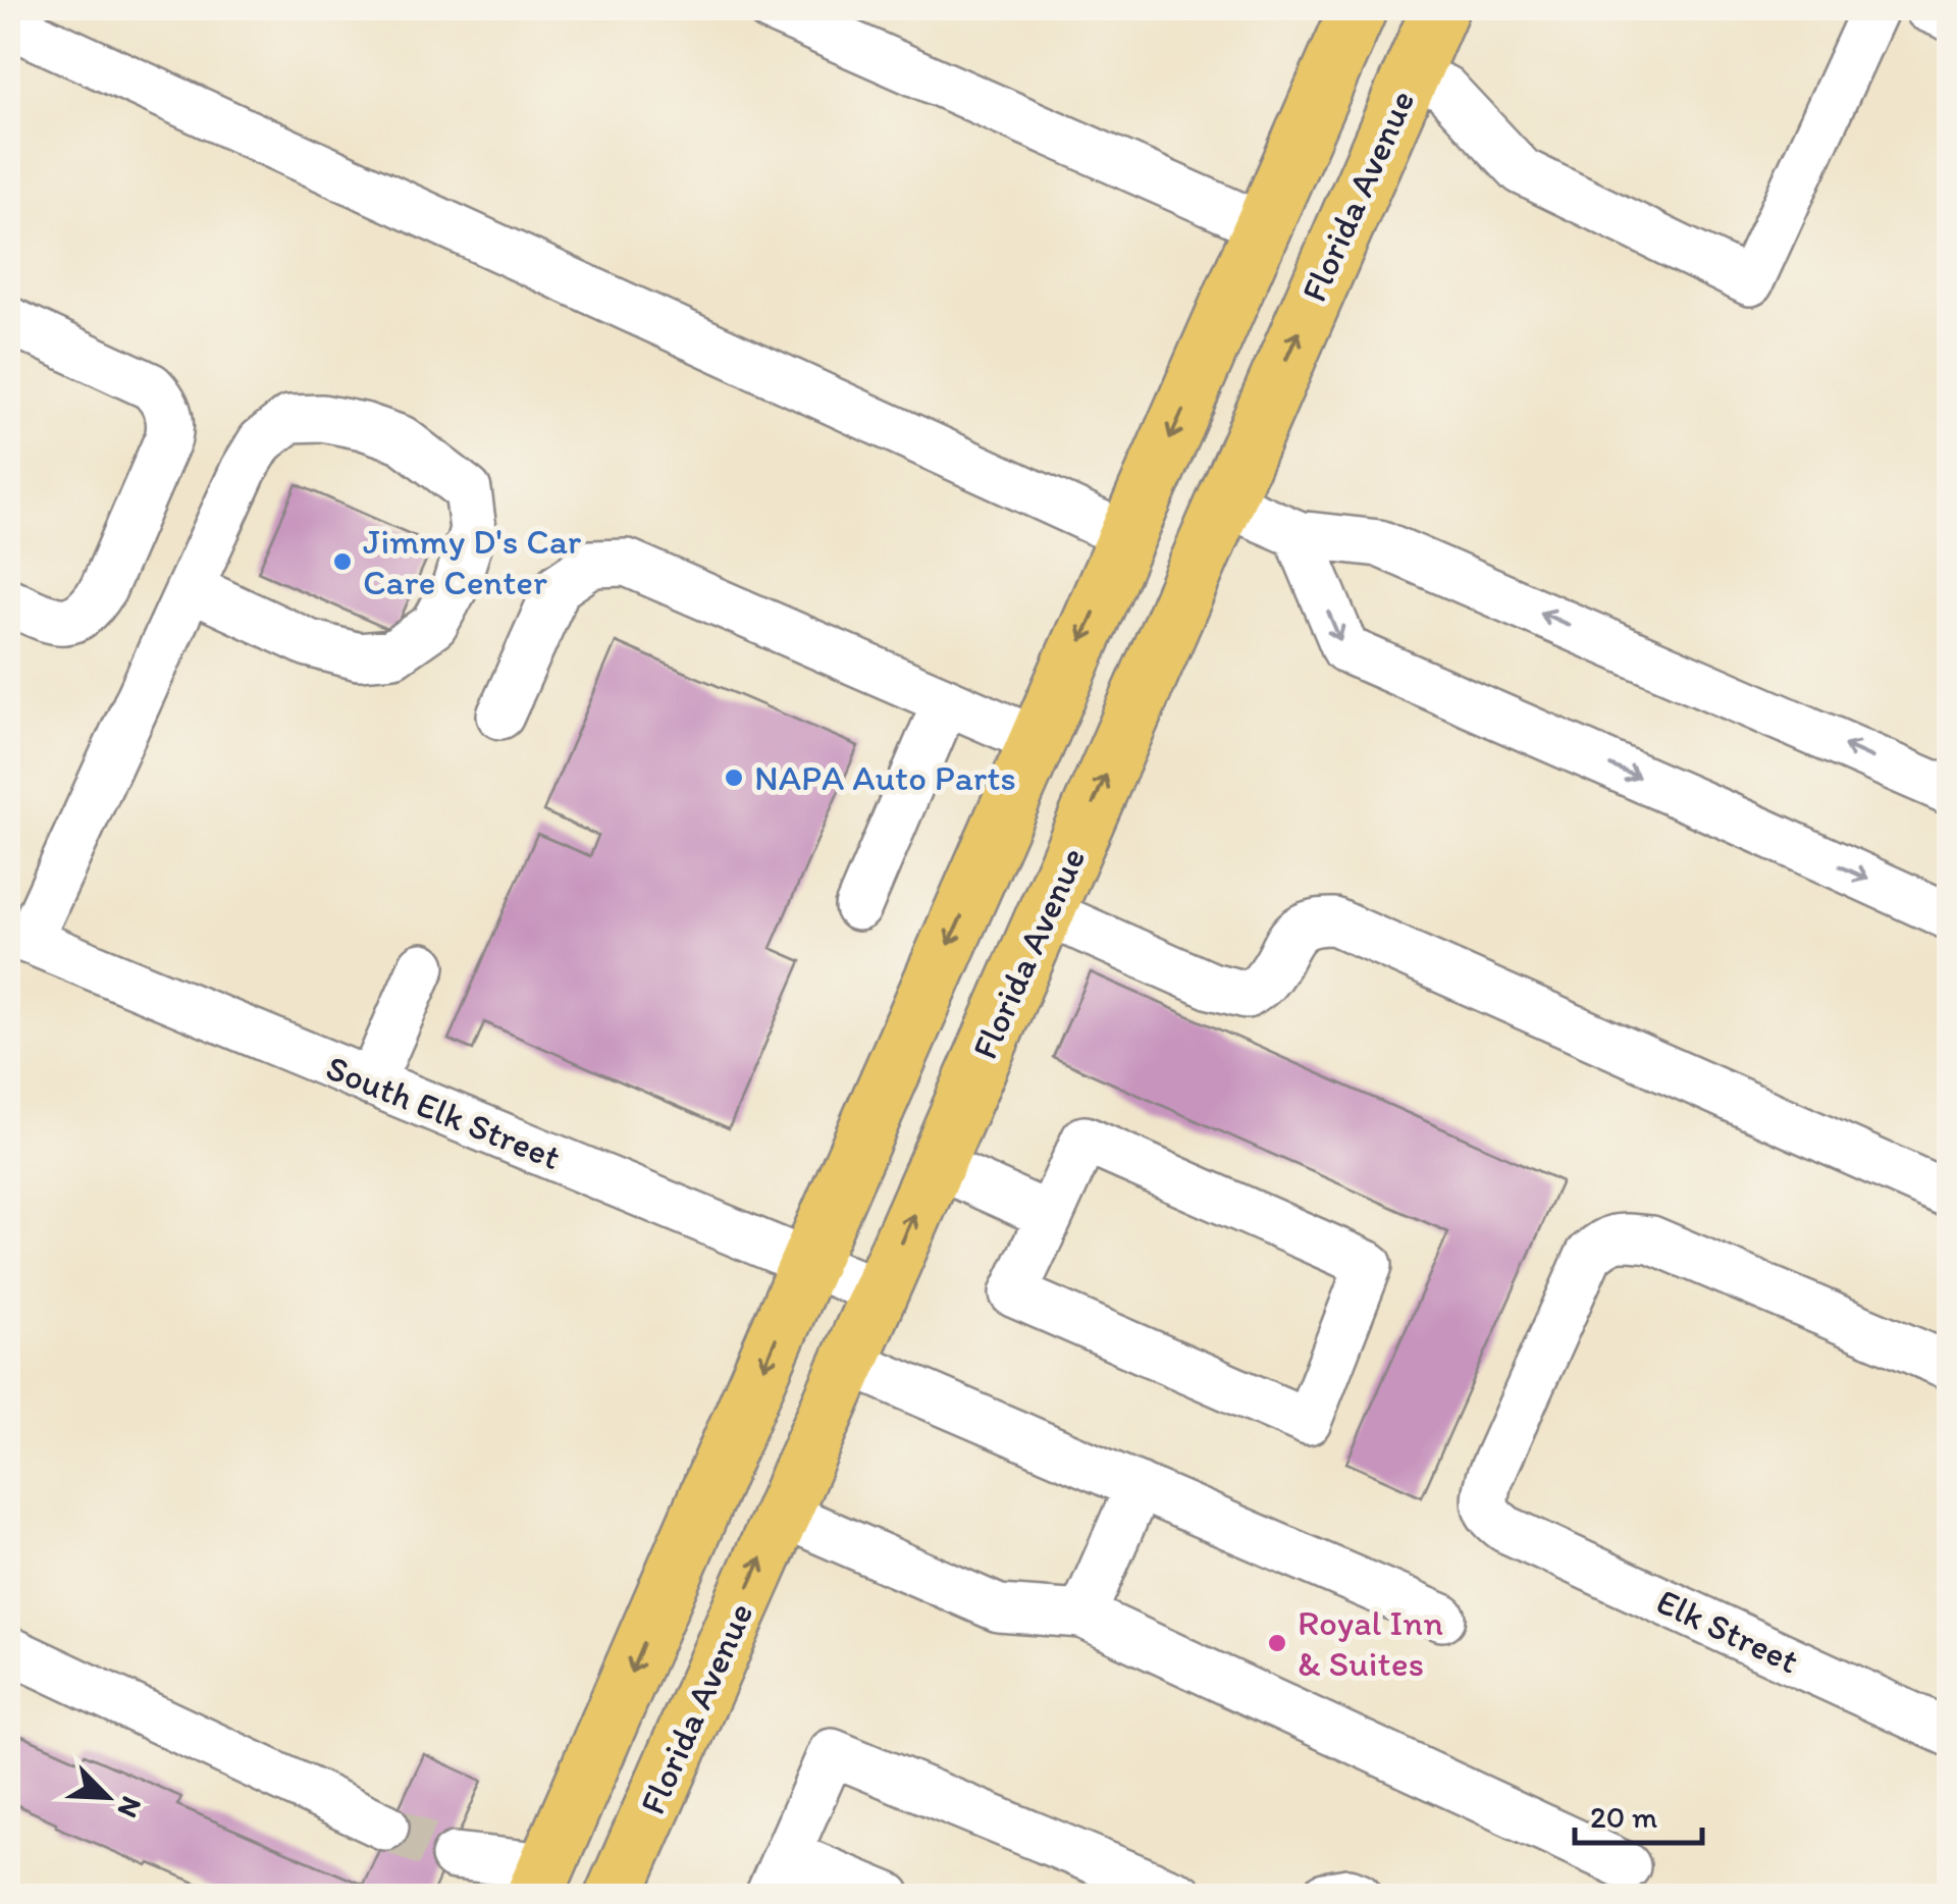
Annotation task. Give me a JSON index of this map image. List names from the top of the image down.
{
  "streets": {
    "main road": ["Florida Avenue"],
    "street": ["South Elk Street", "Elk Street"]
  },
  "crossings": [
    ["Florida Avenue", "South Elk Street"]
  ],
  "places": ["Jimmy D's Car Care Center", "NAPA Auto Parts", "Royal Inn & Suites"],
  "scale_bar": "20 m",
  "north": "bottom right"
}
